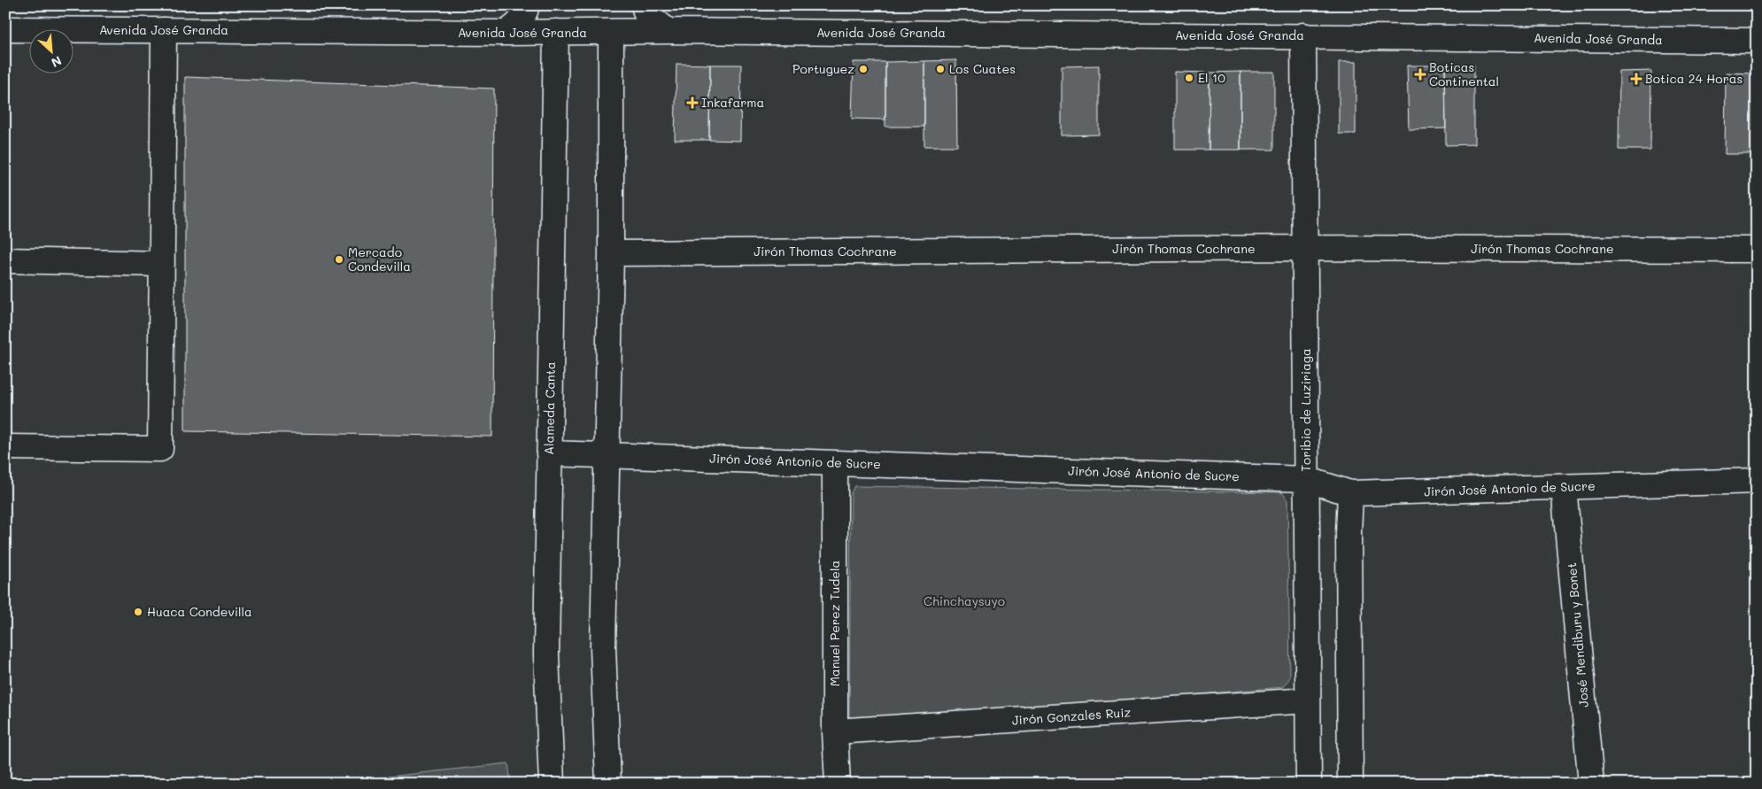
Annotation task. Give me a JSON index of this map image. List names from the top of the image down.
{
  "streets": {
    "street": [
      "Avenida José Granda",
      "Jirón Thomas Cochrane",
      "Alameda Canta",
      "Toribio de Luziriaga",
      "Jirón José Antonio de Sucre",
      "Manuel Perez Tudela",
      "José Mendiburu y Bonet",
      "Jirón Gonzales Ruiz"
    ]
  },
  "crossings": [
    ["Avenida José Granda", "Alameda Canta"],
    ["Avenida José Granda", "Toribio de Luziriaga"],
    ["Jirón Thomas Cochrane", "Toribio de Luziriaga"],
    ["Alameda Canta", "Jirón José Antonio de Sucre"],
    ["Toribio de Luziriaga", "Jirón José Antonio de Sucre"],
    ["Toribio de Luziriaga", "Jirón Gonzales Ruiz"],
    ["Jirón José Antonio de Sucre", "Manuel Perez Tudela"],
    ["Jirón José Antonio de Sucre", "José Mendiburu y Bonet"],
    ["Manuel Perez Tudela", "Jirón Gonzales Ruiz"]
  ],
  "parks": ["Chinchaysuyo"],
  "places": {
    "other": [
      "Portuguez",
      "Los Cuates",
      "El 10",
      "Mercado Condevilla",
      "Huaca Condevilla"
    ],
    "health": ["Boticas Continental", "Botica 24 Horas", "Inkafarma"]
  },
  "north": "bottom right"
}
